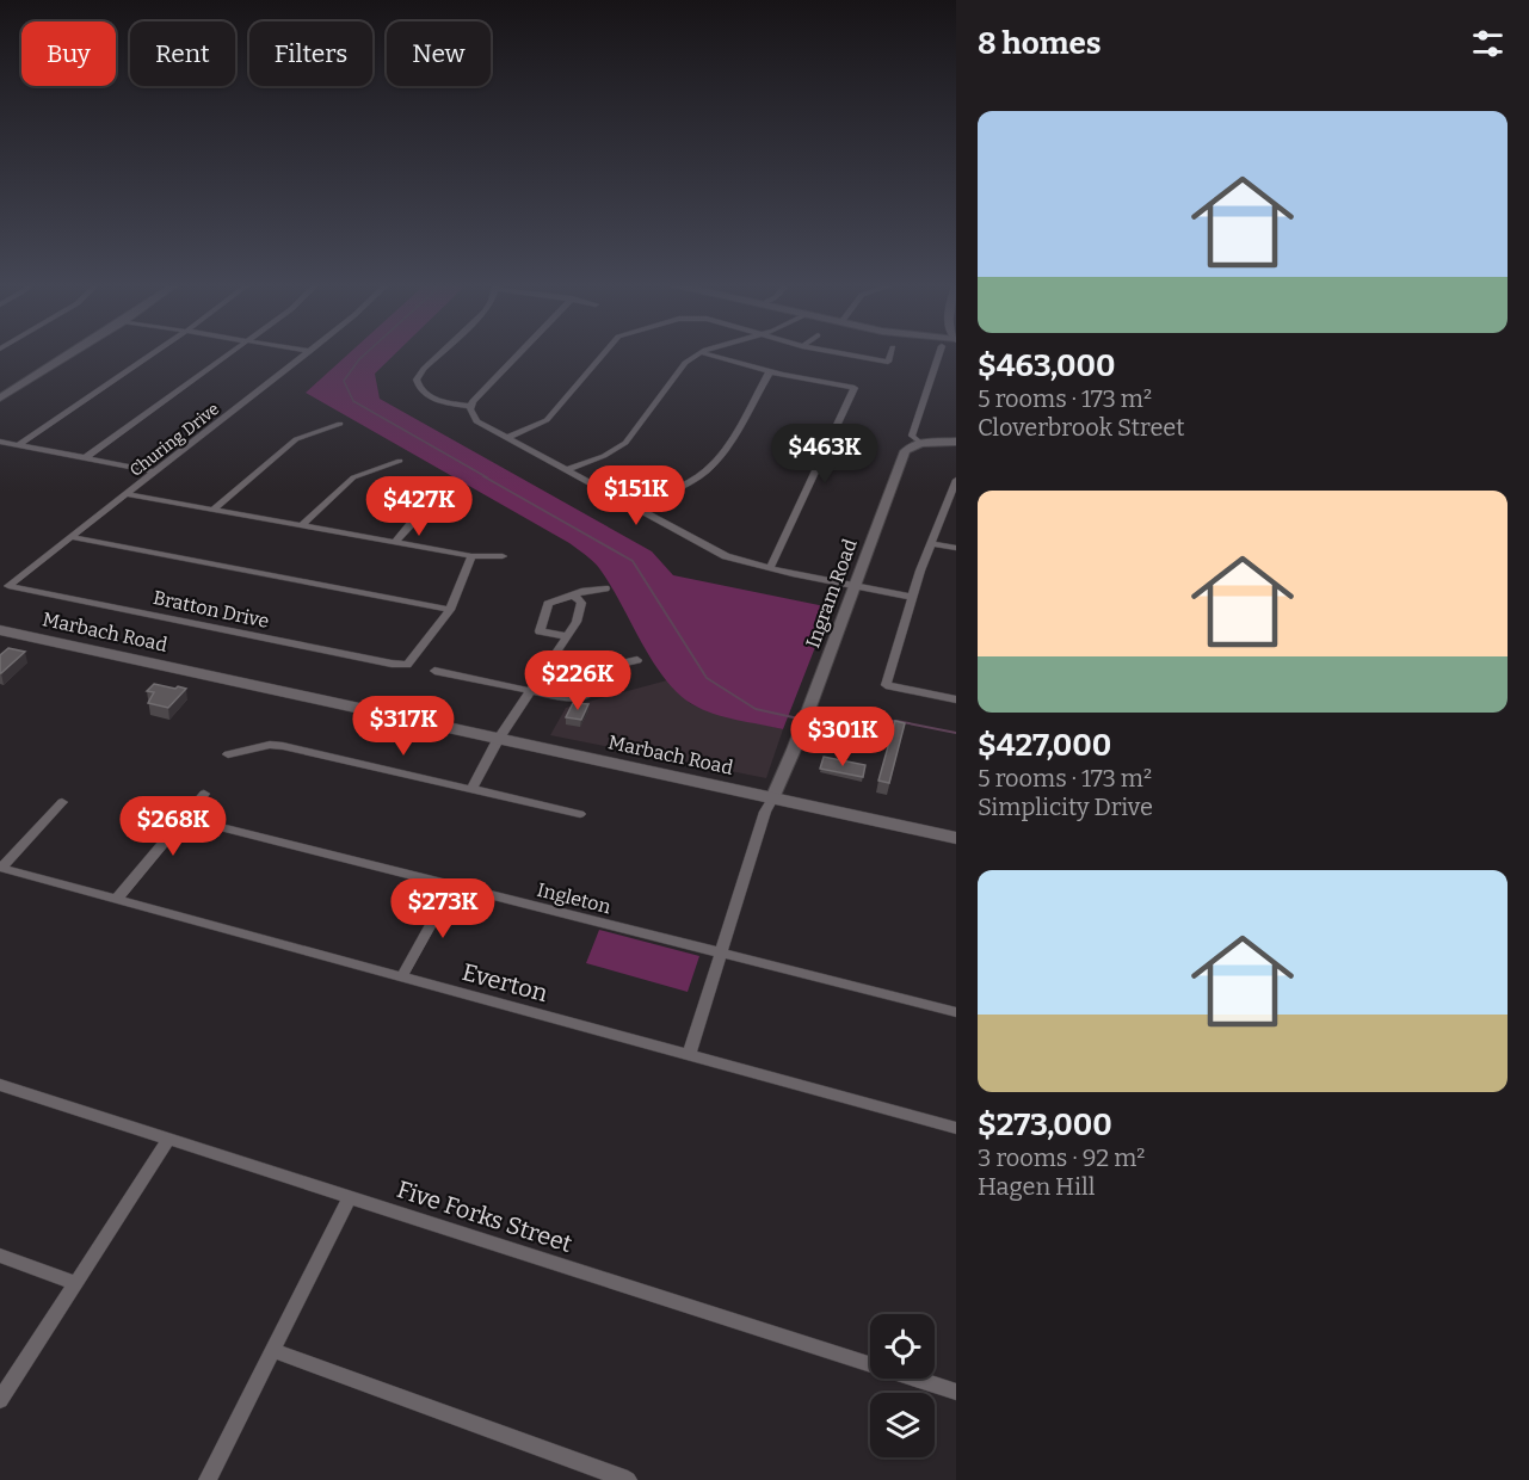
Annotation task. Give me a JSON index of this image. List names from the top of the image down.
{
  "streets": {
    "main road": ["Marbach Road"],
    "street": [
      "Churing Drive",
      "Ingram Road",
      "Bratton Drive",
      "Ingleton",
      "Everton",
      "Five Forks Street"
    ]
  },
  "crossings": [
    ["Churing Drive", "Bratton Drive"],
    ["Ingram Road", "Marbach Road"]
  ],
  "page": {
    "heading": "8 homes",
    "chip": [
      "Buy",
      "Rent",
      "Filters",
      "New"
    ],
    "list": [
      {
        "name": "$463,000",
        "note": "5 rooms · 173 m² · Cloverbrook Street"
      },
      {
        "name": "$427,000",
        "note": "5 rooms · 173 m² · Simplicity Drive"
      },
      {
        "name": "$273,000",
        "note": "3 rooms · 92 m² · Hagen Hill"
      }
    ],
    "price": [
      "$463K",
      "$151K",
      "$427K",
      "$226K",
      "$317K",
      "$301K",
      "$268K",
      "$273K"
    ]
  }
}
